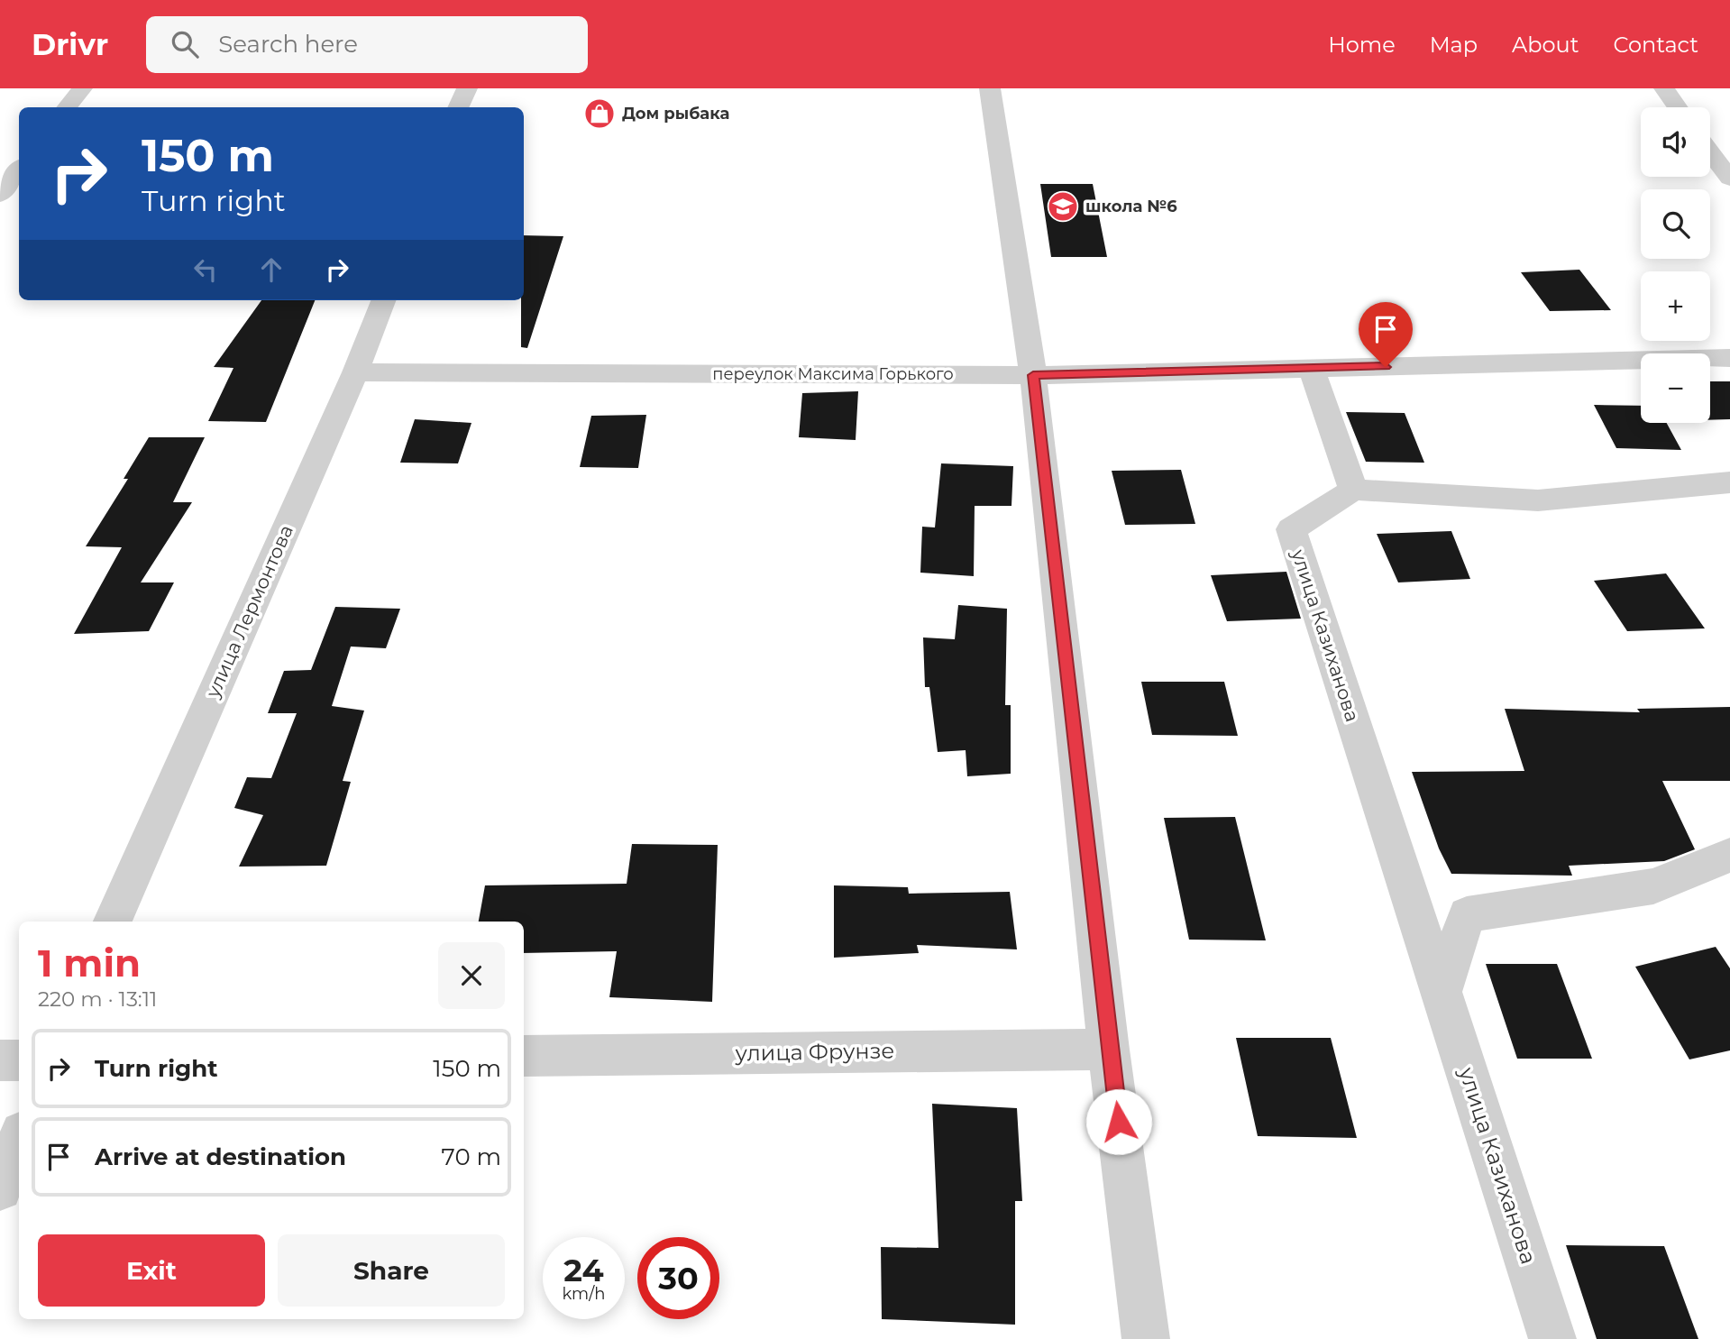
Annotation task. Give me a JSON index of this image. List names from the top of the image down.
{
  "streets": {
    "street": [
      "переулок Максима Горького",
      "улица Лермонтова",
      "улица Казиханова",
      "улица Фрунзе"
    ]
  },
  "crossings": [
    ["переулок Максима Горького", "улица Лермонтова"]
  ],
  "places": {
    "shop": ["Дом рыбака"],
    "school or university": ["школа №6"]
  },
  "page": {
    "header": "Drivr",
    "search": "Search here",
    "nav": [
      "Home",
      "Map",
      "About",
      "Contact"
    ],
    "map_buttons": ["+", "−"],
    "turn": ["150 m", "Turn right"],
    "heading": ["1 min", "220 m · 13:11"],
    "list": [
      {
        "name": "Turn right",
        "value": "150 m"
      },
      {
        "name": "Arrive at destination",
        "value": "70 m"
      }
    ],
    "buttons": ["Exit", "Share"],
    "speed": "24 km/h",
    "limit": "30"
  }
}
